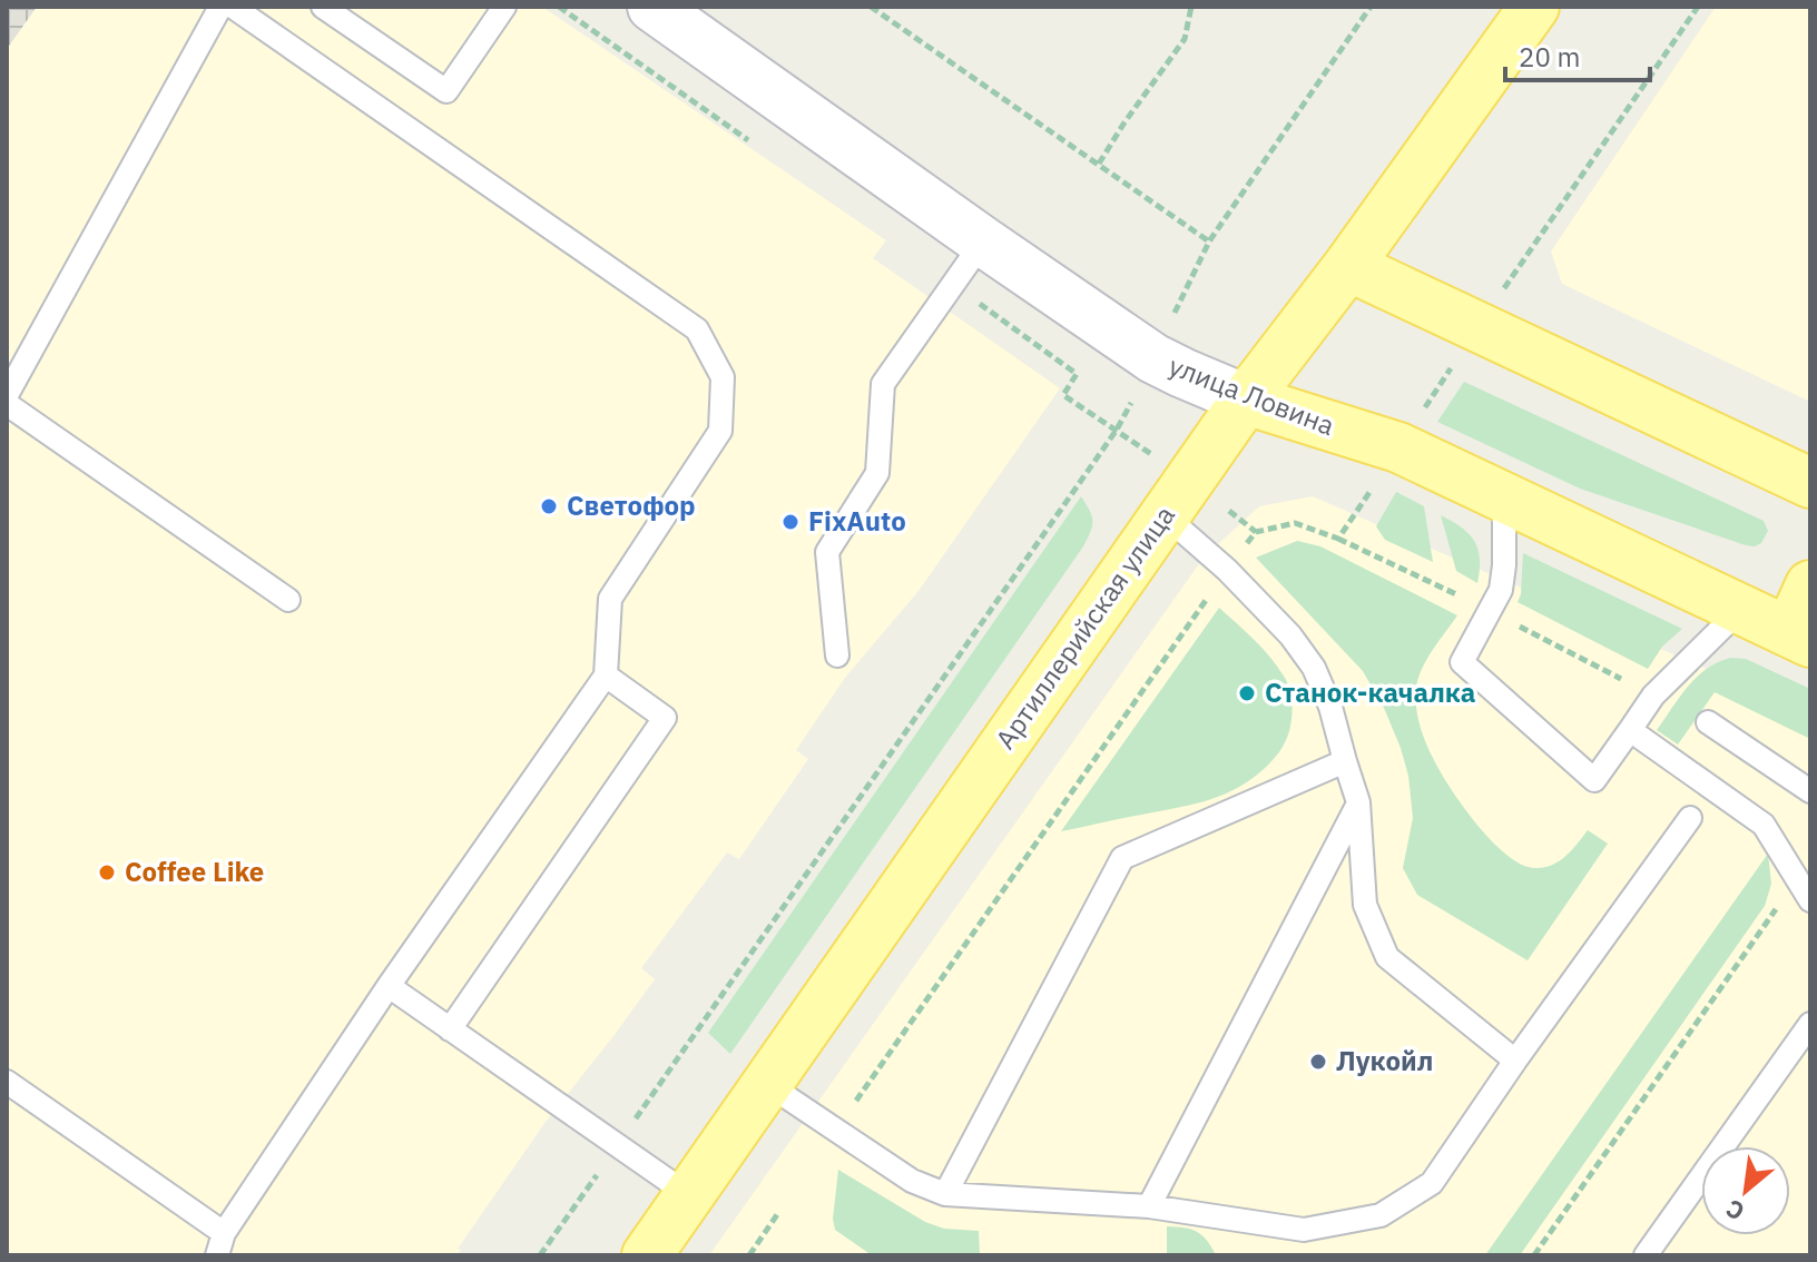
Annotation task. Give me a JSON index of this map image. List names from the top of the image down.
{
  "streets": {
    "main road": ["улица Ловина", "Артиллерийская улица"]
  },
  "crossings": [
    ["улица Ловина", "Артиллерийская улица"]
  ],
  "places": [
    "Светофор",
    "FixAuto",
    "Станок-качалка",
    "Coffee Like",
    "Лукойл"
  ],
  "scale_bar": "20 m",
  "north": "bottom left"
}
